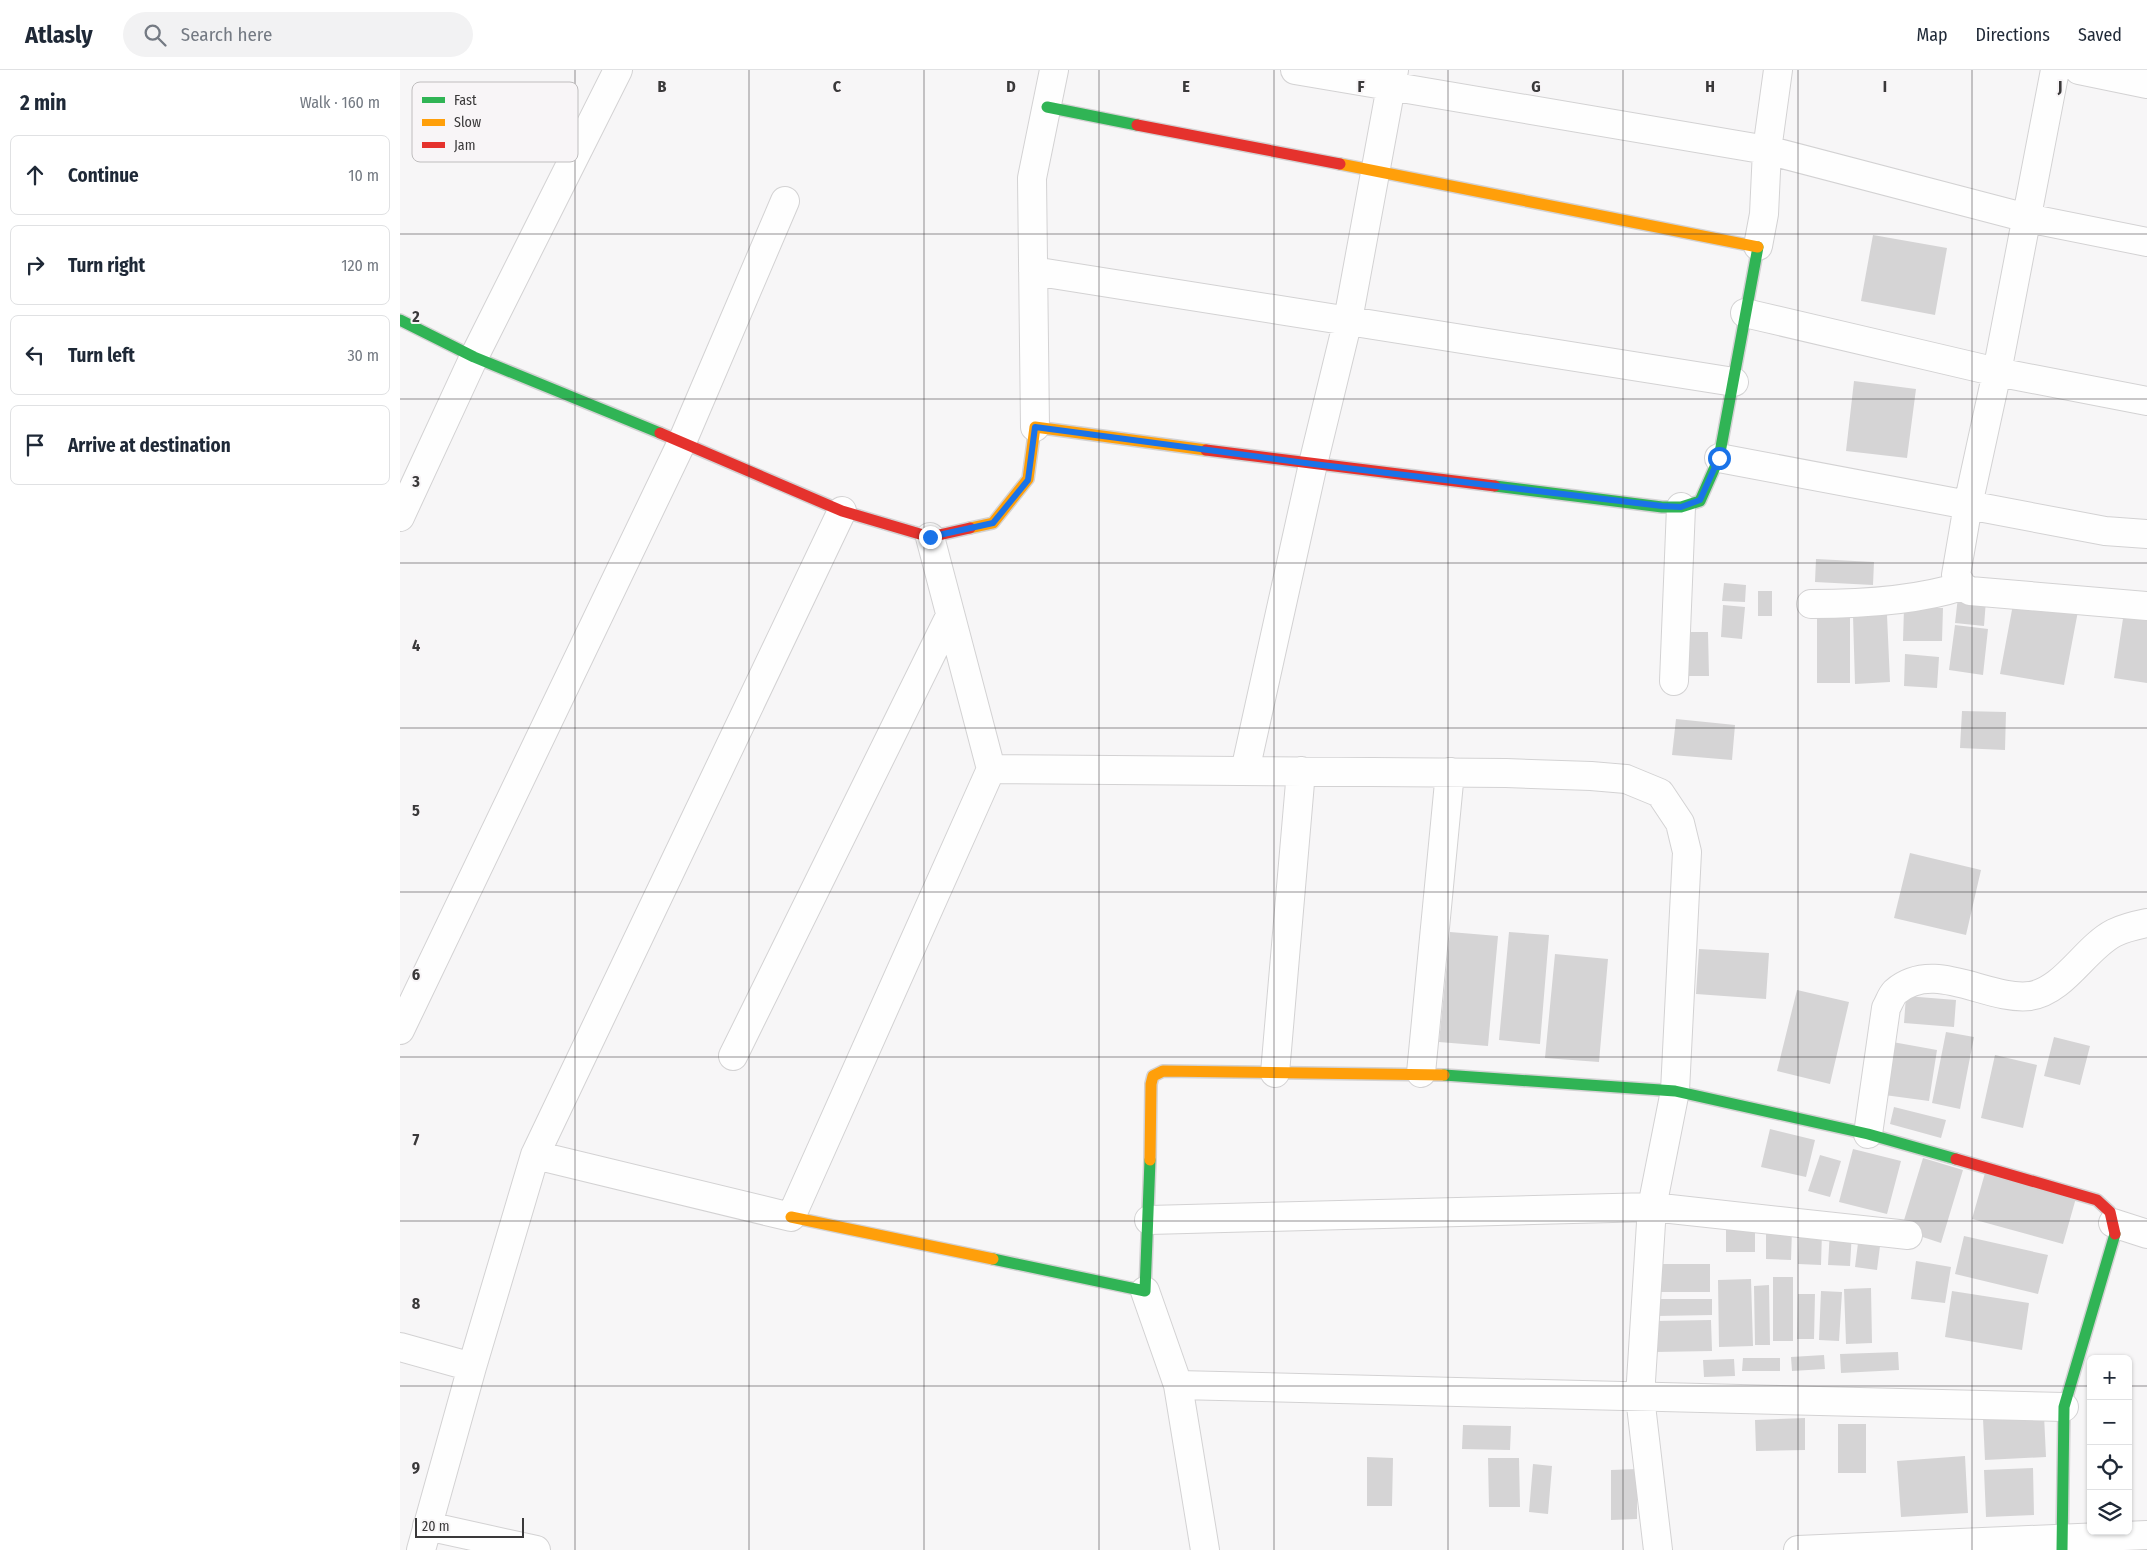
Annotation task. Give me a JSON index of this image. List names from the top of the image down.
{
  "legend": ["Fast", "Slow", "Jam"],
  "scale_bar": "20 m",
  "page": {
    "header": "Atlasly",
    "search": "Search here",
    "nav": ["Map", "Directions", "Saved"],
    "heading": ["2 min", "Walk · 160 m"],
    "list": [
      ["Continue", "10 m"],
      ["Turn right", "120 m"],
      ["Turn left", "30 m"],
      "Arrive at destination"
    ],
    "map_buttons": ["+", "−"],
    "scale": "20 m"
  },
  "grid": {
    "columns": [
      "B",
      "C",
      "D",
      "E",
      "F",
      "G",
      "H",
      "I",
      "J"
    ],
    "rows": [
      "2",
      "3",
      "4",
      "5",
      "6",
      "7",
      "8",
      "9"
    ]
  }
}
